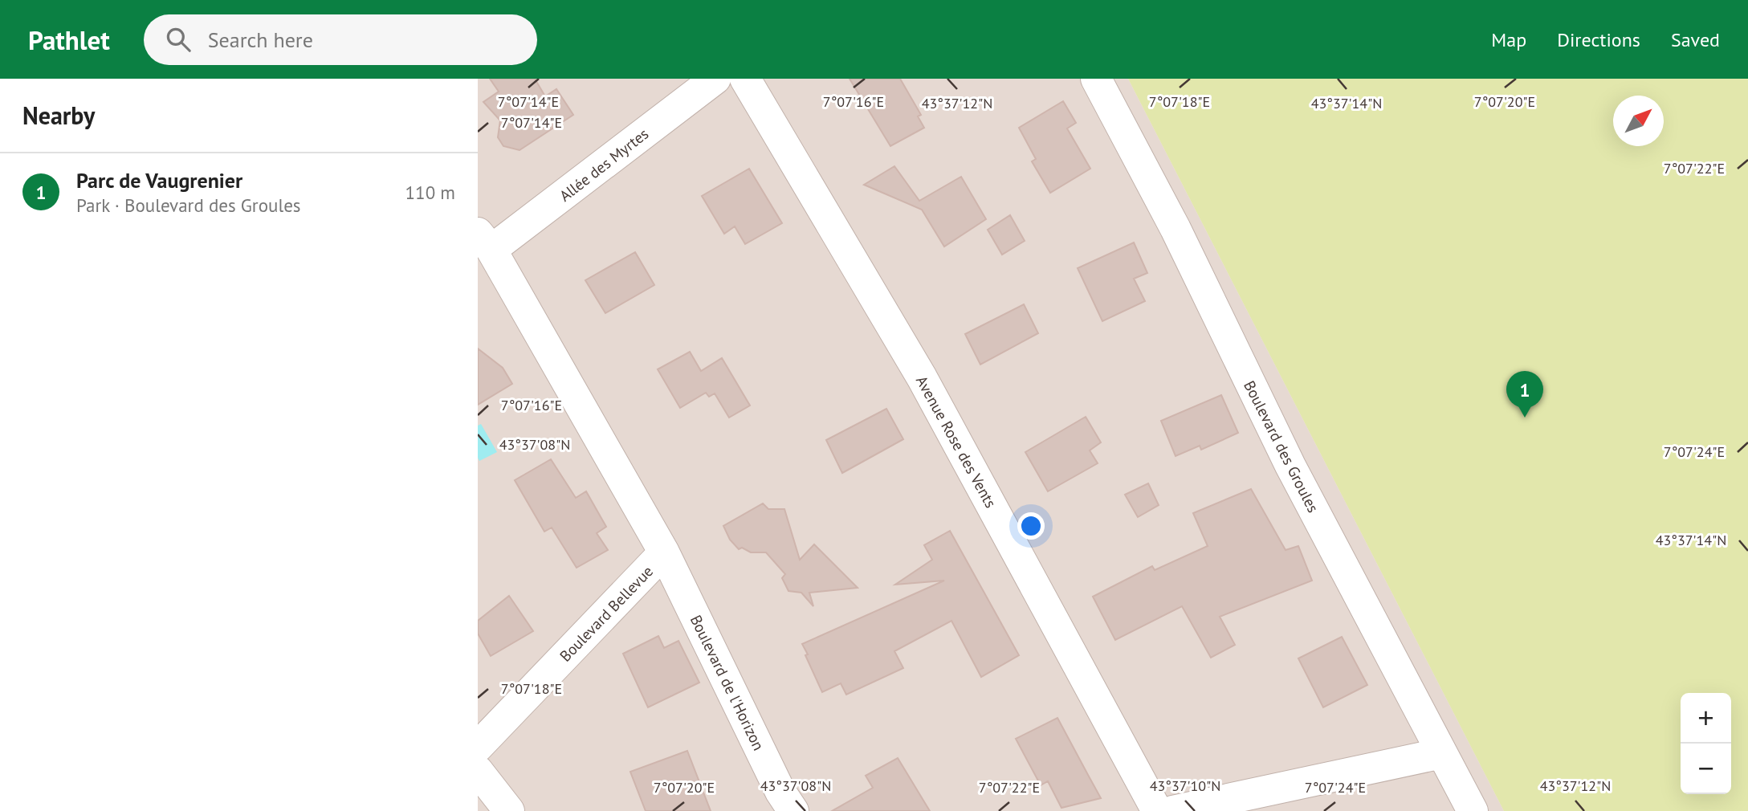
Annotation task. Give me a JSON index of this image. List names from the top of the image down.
{
  "streets": {
    "street": [
      "Allée des Myrtes",
      "Avenue Rose des Vents",
      "Boulevard des Groules",
      "Boulevard Bellevue",
      "Boulevard de l'Horizon"
    ]
  },
  "crossings": [
    ["Allée des Myrtes", "Boulevard de l'Horizon"],
    ["Boulevard Bellevue", "Boulevard de l'Horizon"]
  ],
  "north": "top right",
  "page": {
    "header": "Pathlet",
    "search": "Search here",
    "nav": ["Map", "Directions", "Saved"],
    "heading": "Nearby",
    "list": [
      {
        "mark": "1",
        "name": "Parc de Vaugrenier",
        "note": "Park · Boulevard des Groules",
        "value": "110 m"
      }
    ],
    "pins": "1",
    "map_buttons": ["+", "−"]
  },
  "coordinates": [
    "7°07'14\"E",
    "7°07'16\"E",
    "7°07'18\"E",
    "7°07'20\"E",
    "43°37'12\"N",
    "43°37'14\"N",
    "7°07'22\"E",
    "43°37'08\"N",
    "7°07'24\"E",
    "43°37'10\"N"
  ]
}
